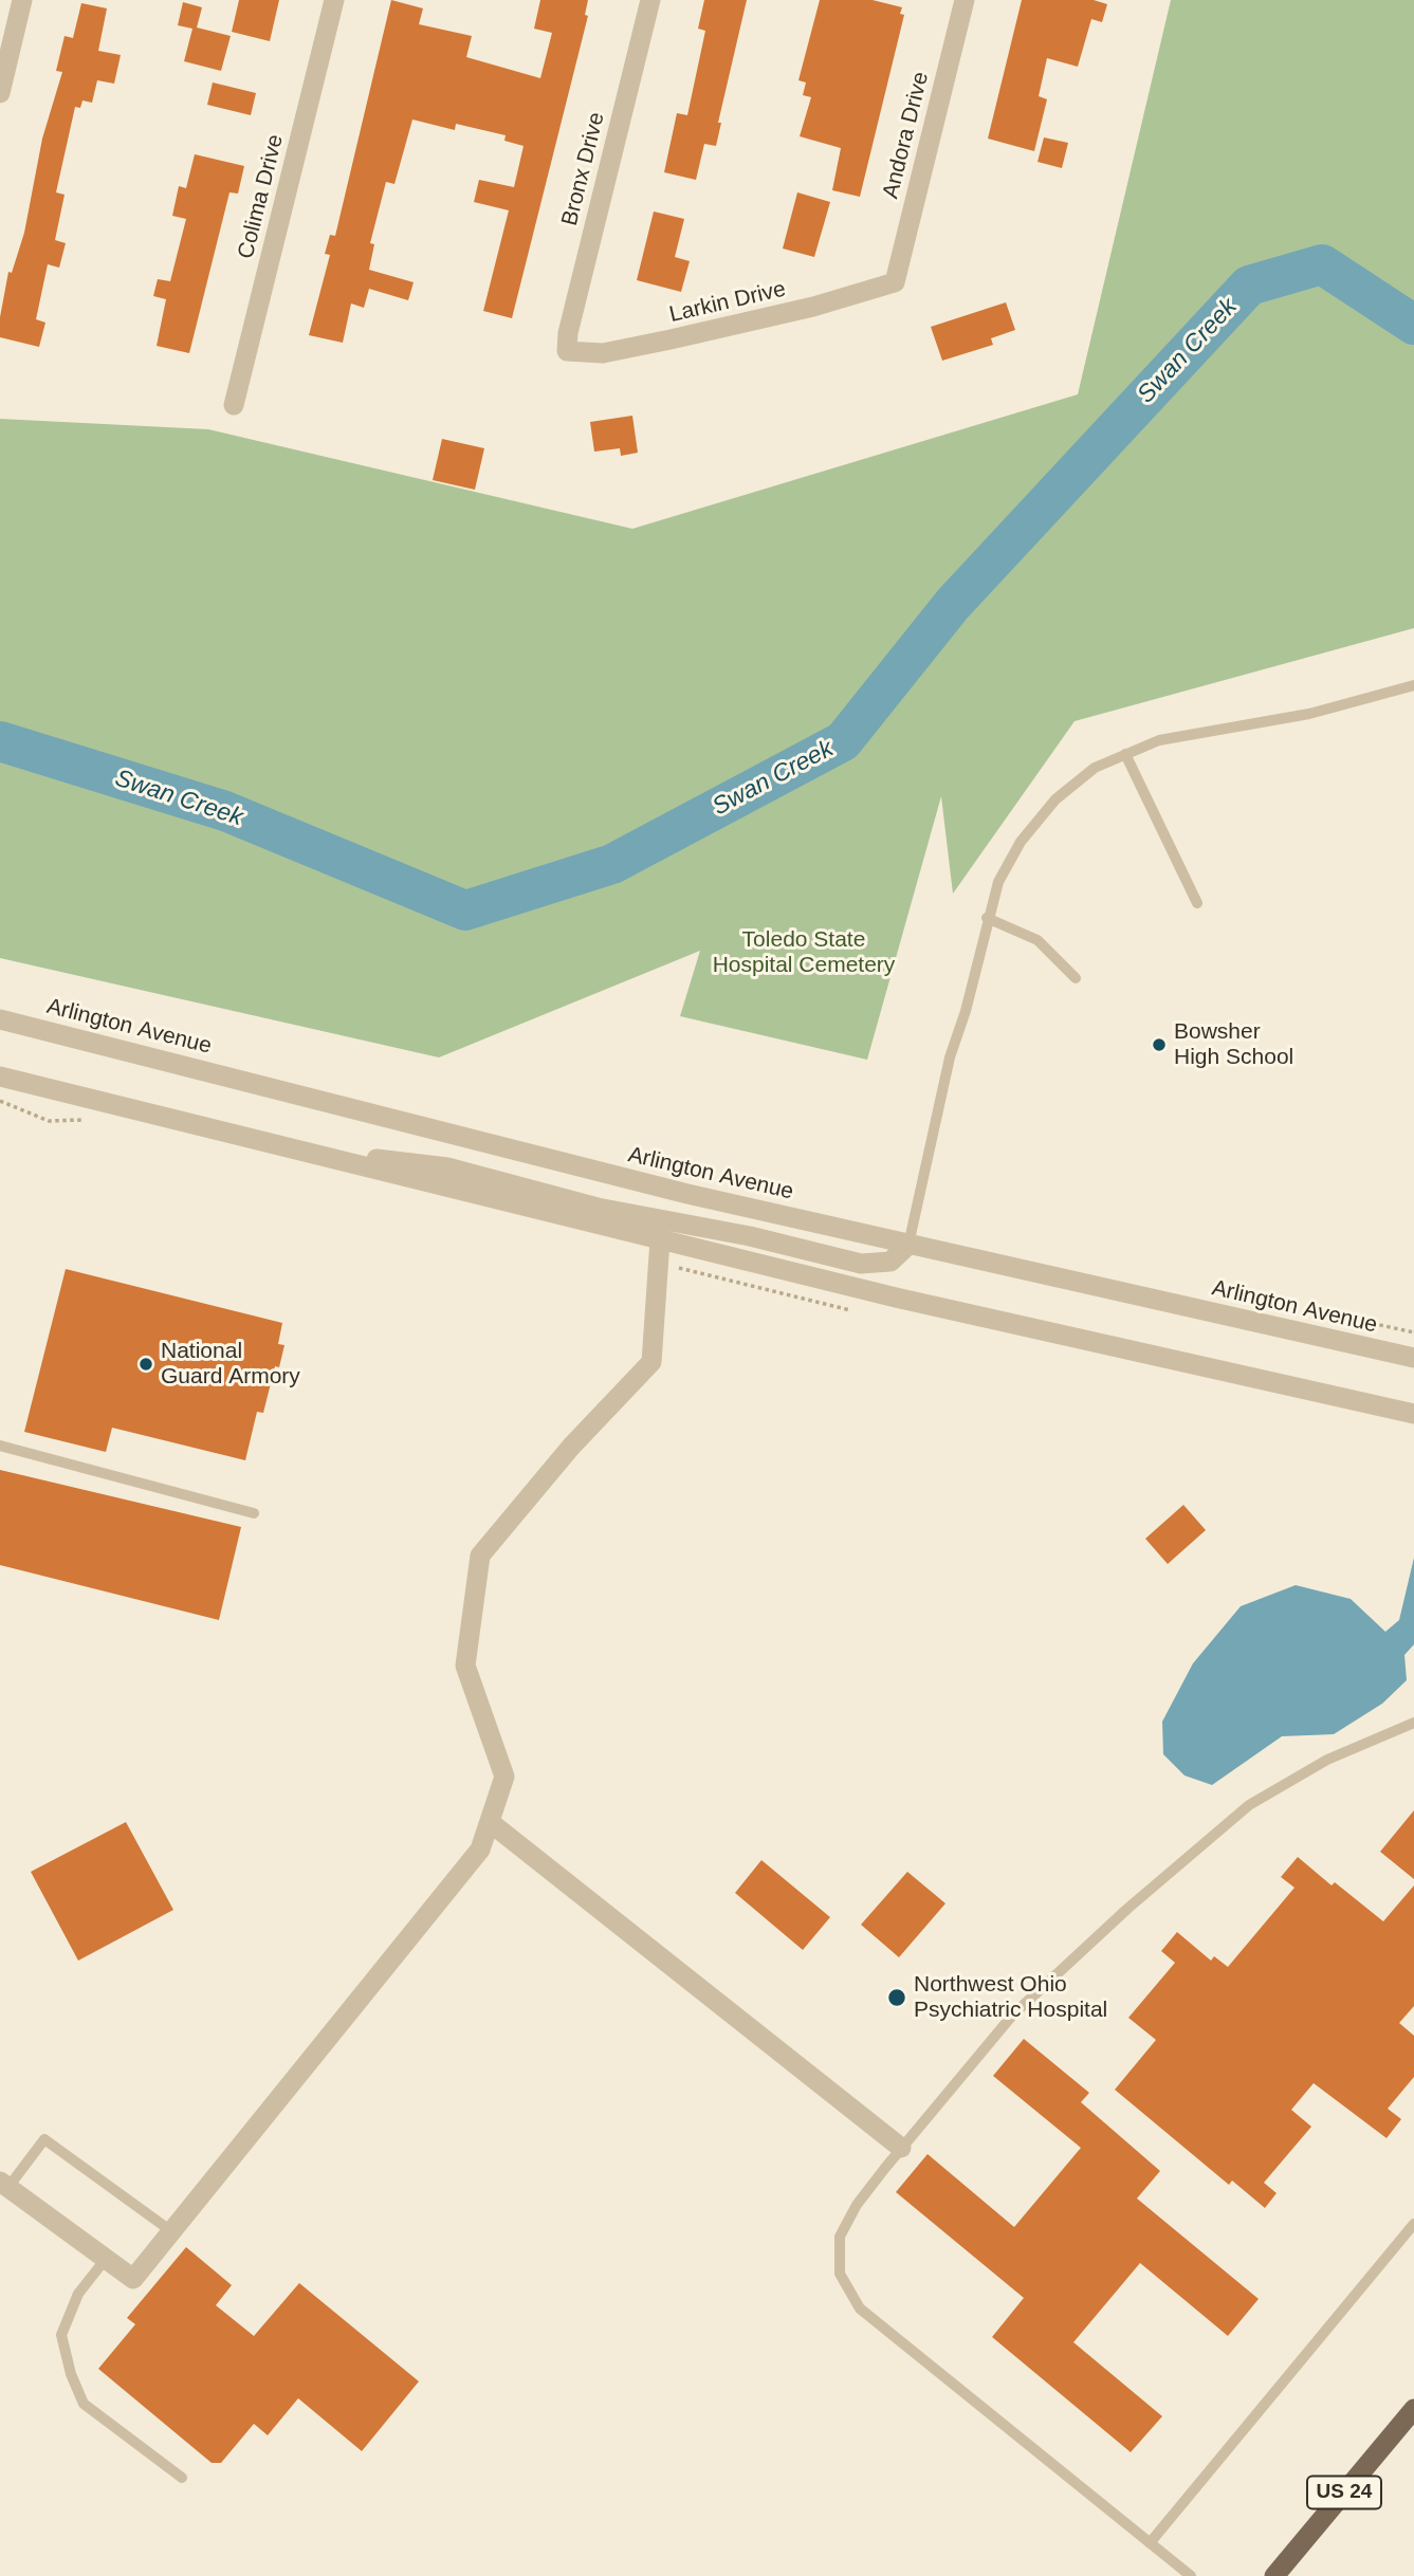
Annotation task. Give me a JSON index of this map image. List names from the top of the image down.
{
  "streets": {
    "main road": ["US 24"],
    "street": [
      "Andora Drive",
      "Bronx Drive",
      "Colima Drive",
      "Larkin Drive",
      "Arlington Avenue"
    ]
  },
  "crossings": [
    ["Andora Drive", "Larkin Drive"],
    ["Bronx Drive", "Larkin Drive"]
  ],
  "water": ["Swan Creek"],
  "parks": ["Toledo State Hospital Cemetery"],
  "places": ["Bowsher High School", "National Guard Armory", "Northwest Ohio Psychiatric Hospital"]
}
